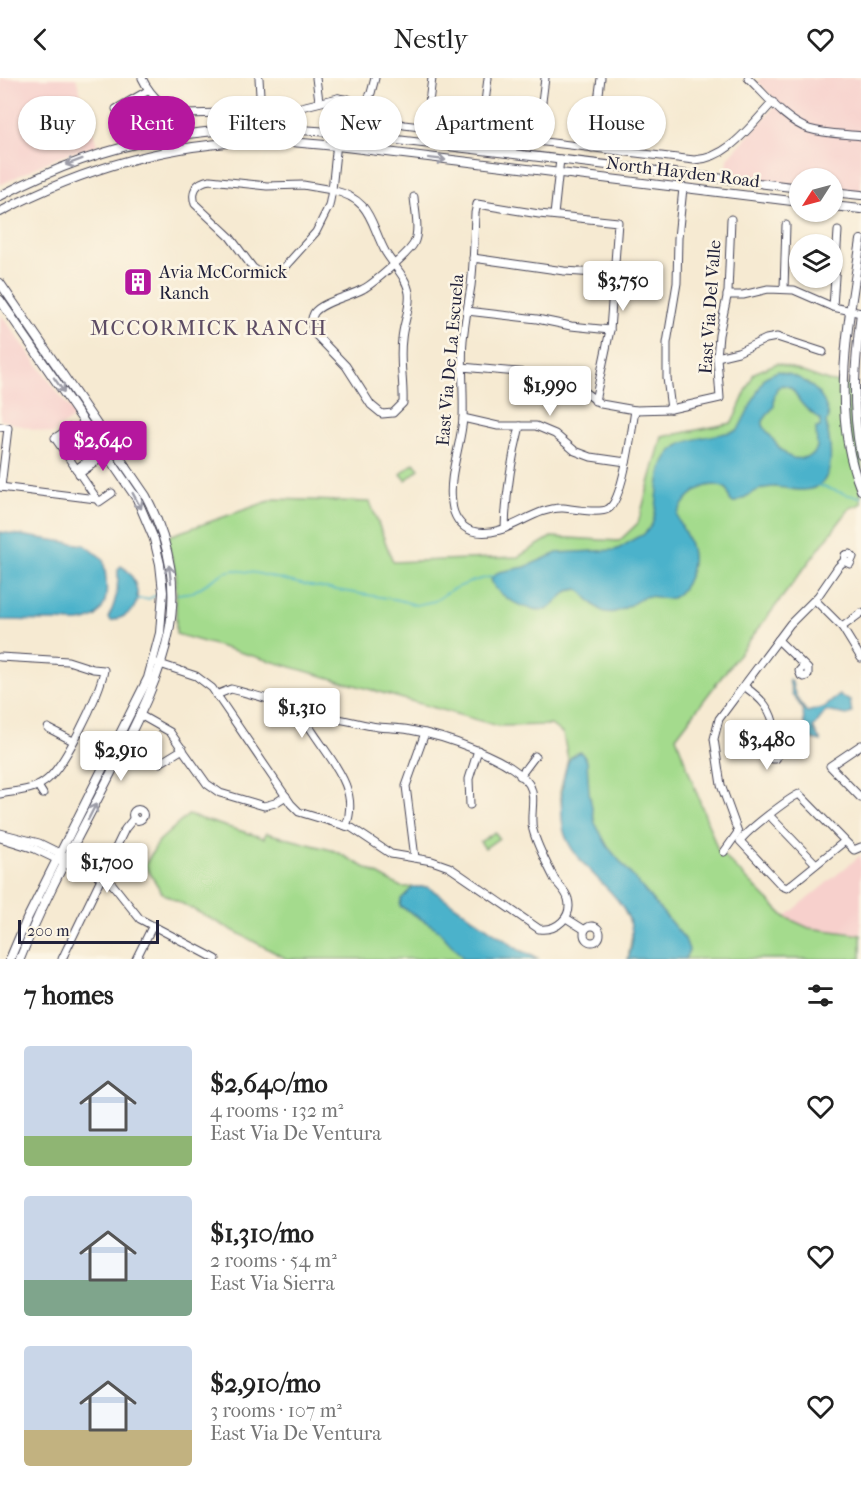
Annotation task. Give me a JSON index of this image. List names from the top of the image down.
{
  "streets": {
    "main road": ["North Hayden Road"],
    "street": ["East Via Del Valle", "East Via De La Escuela"]
  },
  "districts": ["MCCORMICK RANCH"],
  "places": {
    "building": ["Avia McCormick Ranch"]
  },
  "scale_bar": "200 m",
  "north": "bottom left",
  "page": {
    "header": "Nestly",
    "chip": [
      "Buy",
      "Rent",
      "Filters",
      "New",
      "Apartment",
      "House"
    ],
    "price": [
      "$3,750",
      "$1,990",
      "$2,640",
      "$1,310",
      "$3,480",
      "$2,910",
      "$1,700"
    ],
    "scale": "200 m",
    "heading": "7 homes",
    "list": [
      {
        "name": "$2,640/mo",
        "note": "4 rooms · 132 m² · East Via De Ventura"
      },
      {
        "name": "$1,310/mo",
        "note": "2 rooms · 54 m² · East Via Sierra"
      },
      {
        "name": "$2,910/mo",
        "note": "3 rooms · 107 m² · East Via De Ventura"
      }
    ]
  }
}
